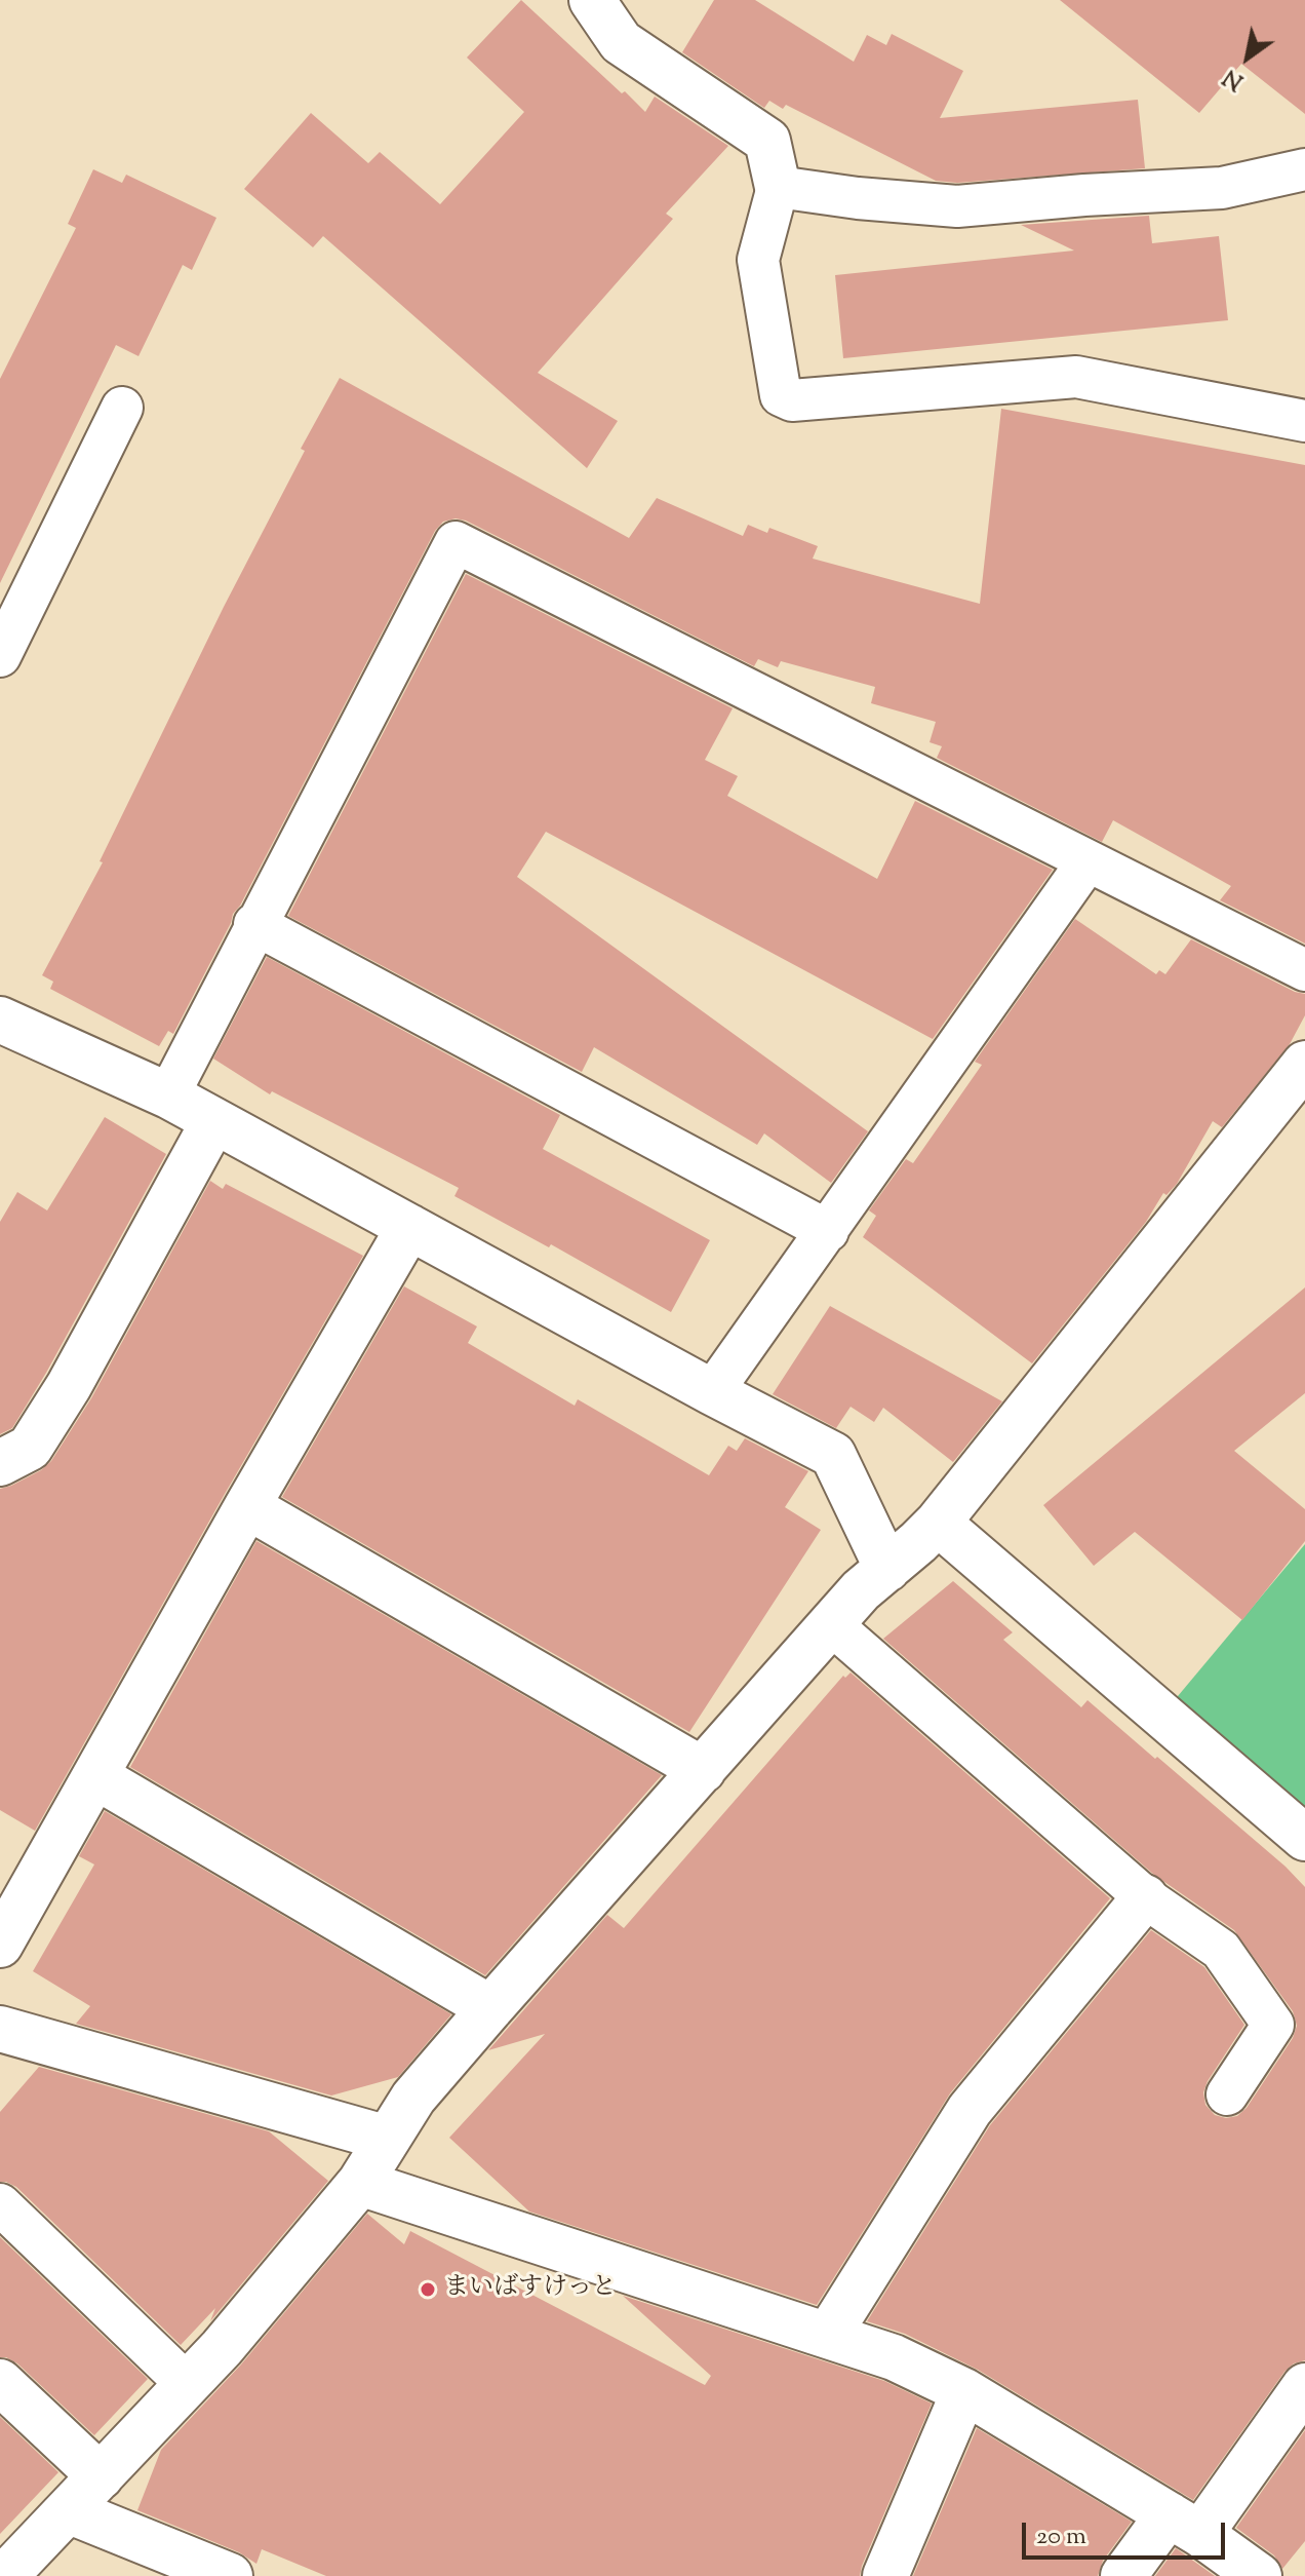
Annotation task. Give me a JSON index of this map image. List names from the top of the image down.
{
  "places": ["まいばすけっと"],
  "scale_bar": "20 m",
  "north": "bottom left"
}
